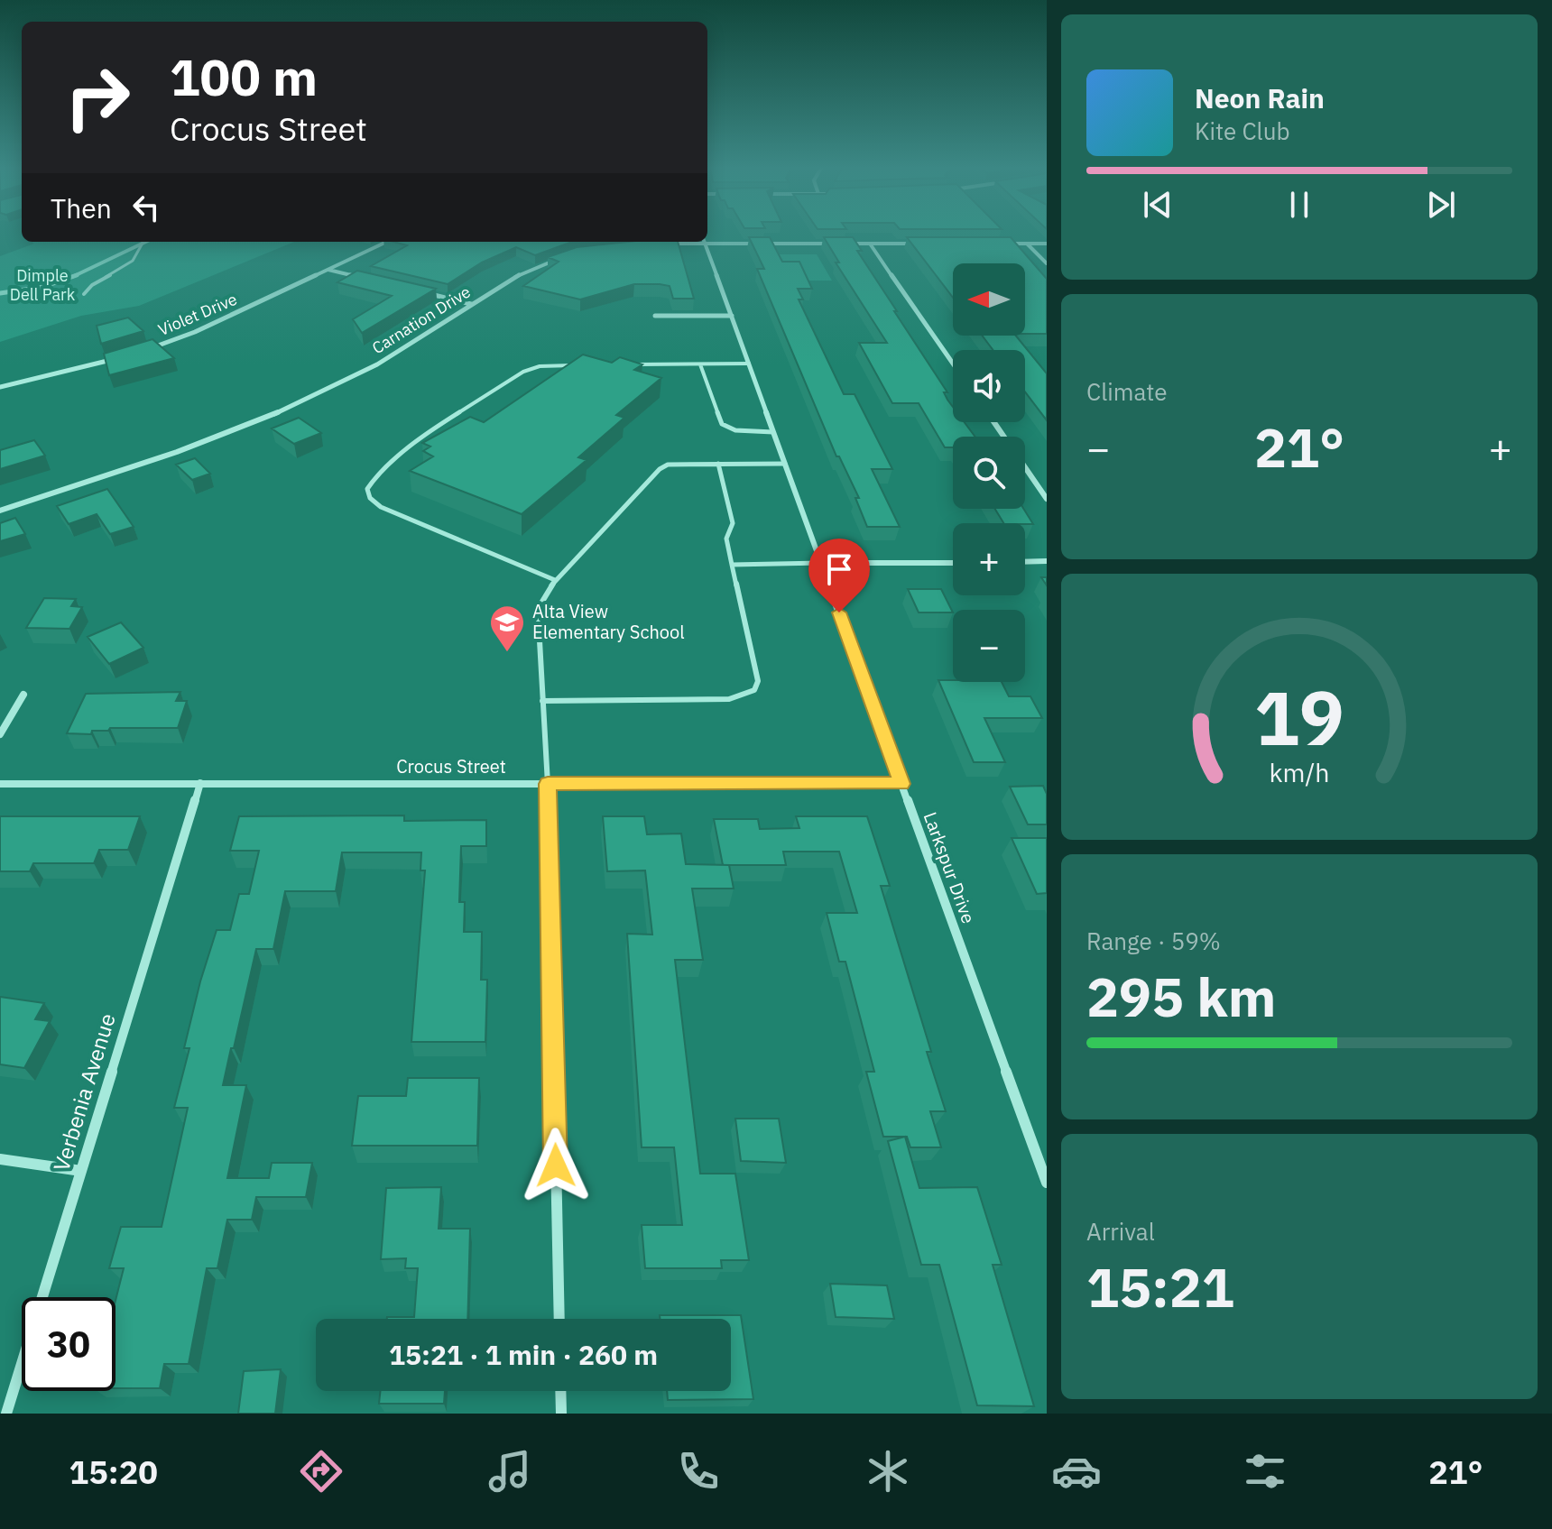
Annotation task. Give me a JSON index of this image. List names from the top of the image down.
{
  "streets": {
    "street": [
      "Violet Drive",
      "Carnation Drive",
      "Crocus Street",
      "Larkspur Drive",
      "Verbenia Avenue"
    ]
  },
  "crossings": [
    ["Crocus Street", "Larkspur Drive"],
    ["Crocus Street", "Verbenia Avenue"]
  ],
  "parks": ["Dimple Dell Park"],
  "places": {
    "school or university": ["Alta View Elementary School"]
  },
  "north": "left",
  "page": {
    "turn": ["100 m", "Crocus Street"],
    "song": ["Neon Rain", "Kite Club"],
    "then": "Then",
    "map_buttons": ["+", "−"],
    "tile": [
      "Climate",
      ["Range · 59%", "295 km"],
      ["Arrival", "15:21"]
    ],
    "heat": ["−", "21°", "+"],
    "limit": "30",
    "trip": "15:21 · 1 min · 260 m",
    "tabs": ["15:20", "21°"],
    "gauge": ["19", "km/h"]
  }
}
